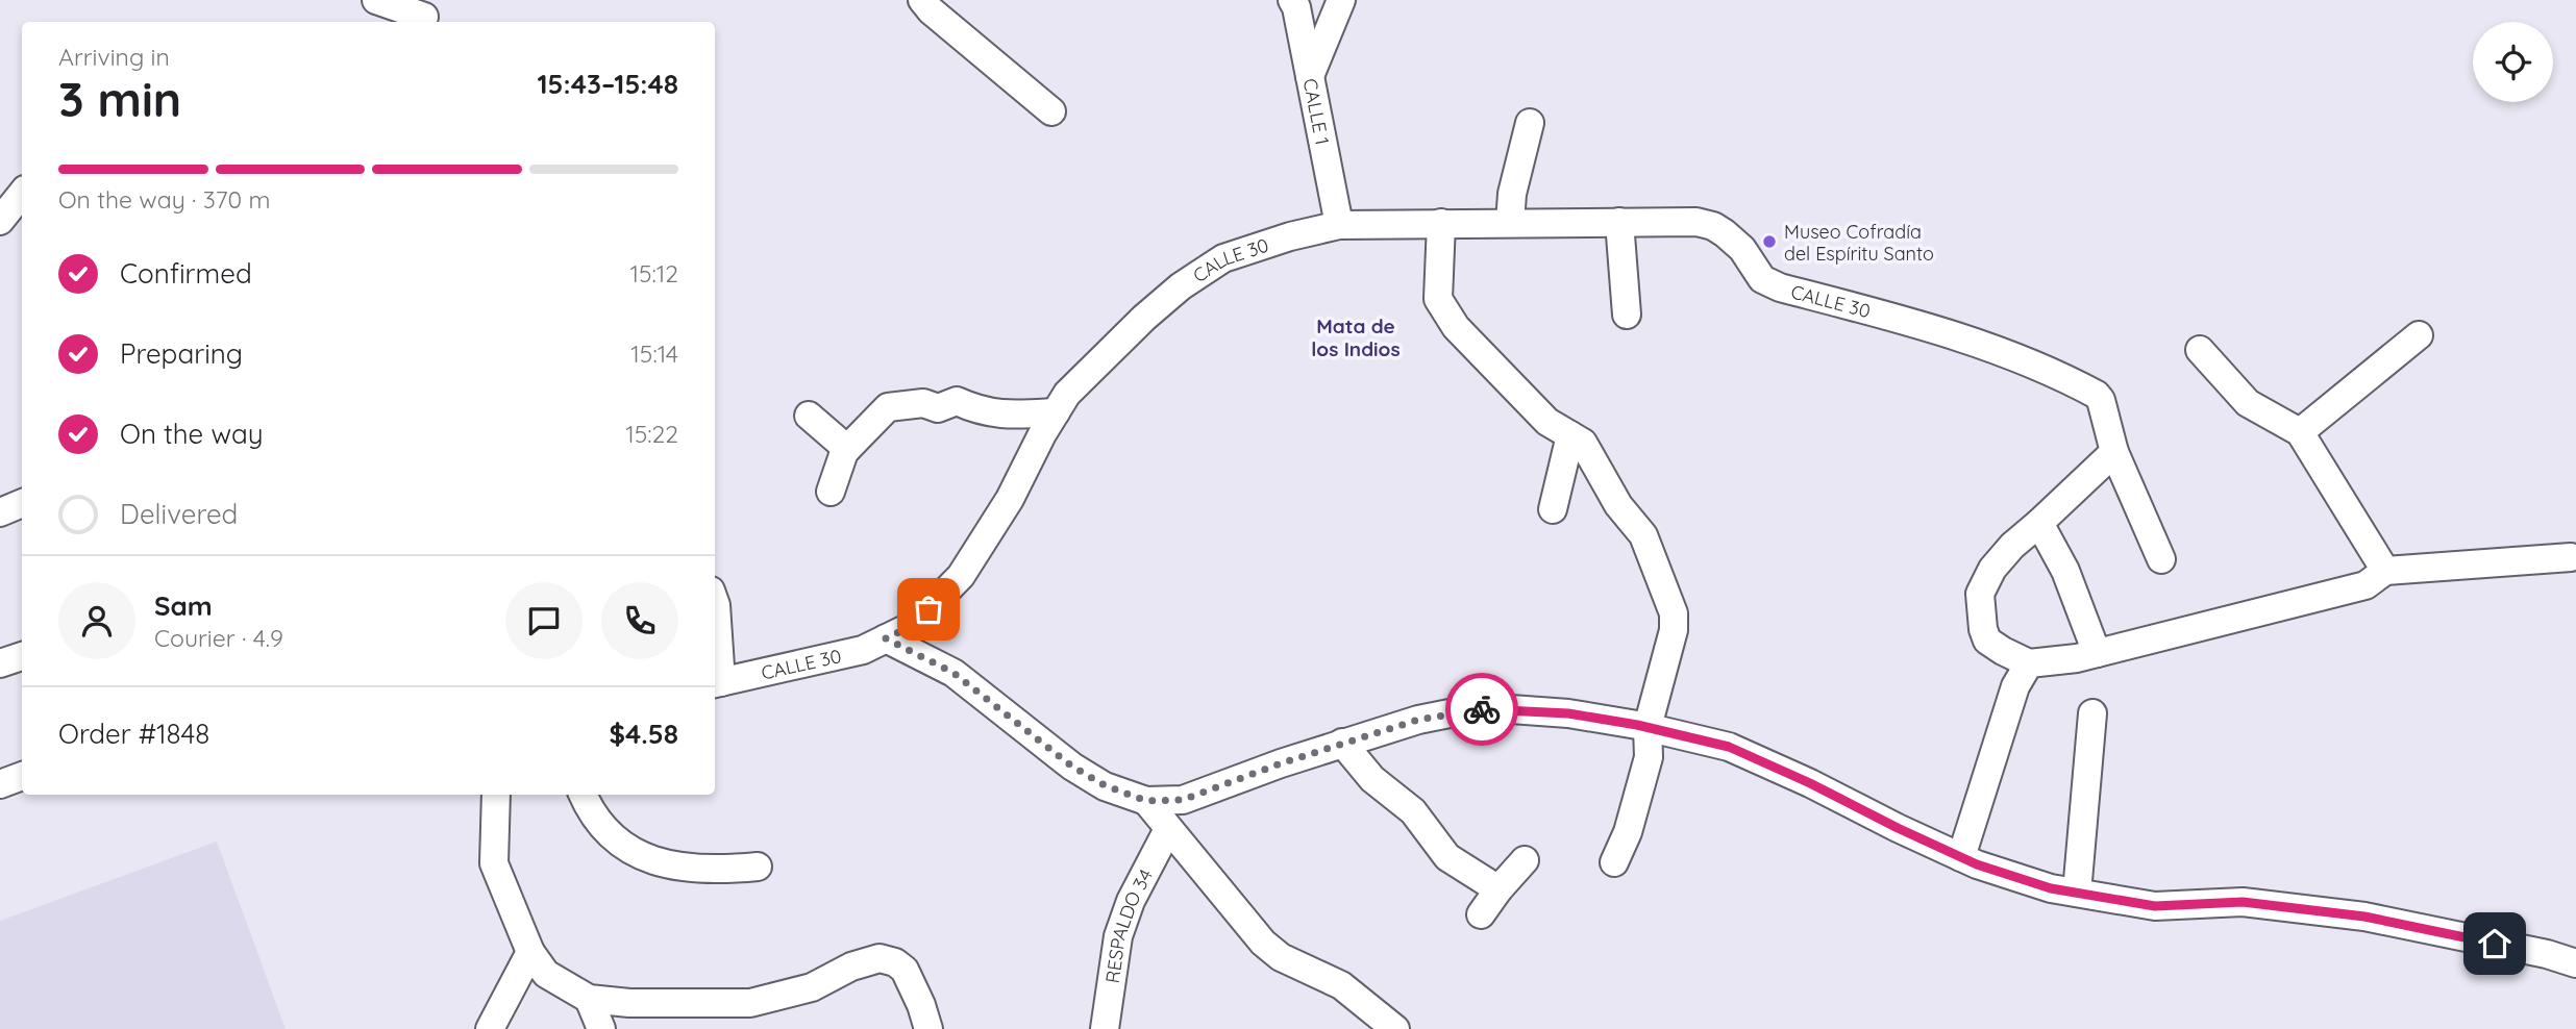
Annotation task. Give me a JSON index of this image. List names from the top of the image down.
{
  "streets": {
    "street": ["CALLE 1", "CALLE 30", "RESPALDO 34"]
  },
  "crossings": [
    ["CALLE 1", "CALLE 30"]
  ],
  "districts": ["Mata de los Indios"],
  "places": ["Museo Cofradía del Espíritu Santo"],
  "page": {
    "heading": ["3 min", "Arriving in", "15:43–15:48"],
    "panel": [
      "Sam",
      "Courier · 4.9",
      "Order #1848",
      "$4.58"
    ],
    "bar": "On the way · 370 m",
    "list": [
      ["Confirmed", "15:12"],
      ["Preparing", "15:14"],
      ["On the way", "15:22"],
      "Delivered"
    ]
  }
}
